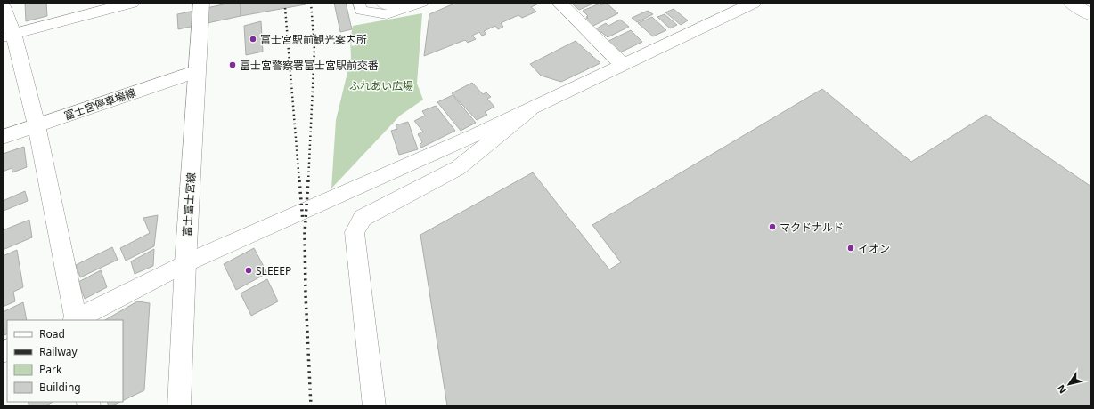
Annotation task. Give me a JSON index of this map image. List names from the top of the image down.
{
  "streets": {
    "street": ["富士宮停車場線", "富士富士宮線"]
  },
  "crossings": [
    ["富士宮停車場線", "富士富士宮線"]
  ],
  "parks": ["ふれあい広場"],
  "places": [
    "富士宮駅前観光案内所",
    "富士宮警察署富士宮駅前交番",
    "マクドナルド",
    "イオン",
    "SLEEEP"
  ],
  "legend": [
    "Road",
    "Railway",
    "Park",
    "Building"
  ],
  "north": "bottom left"
}
